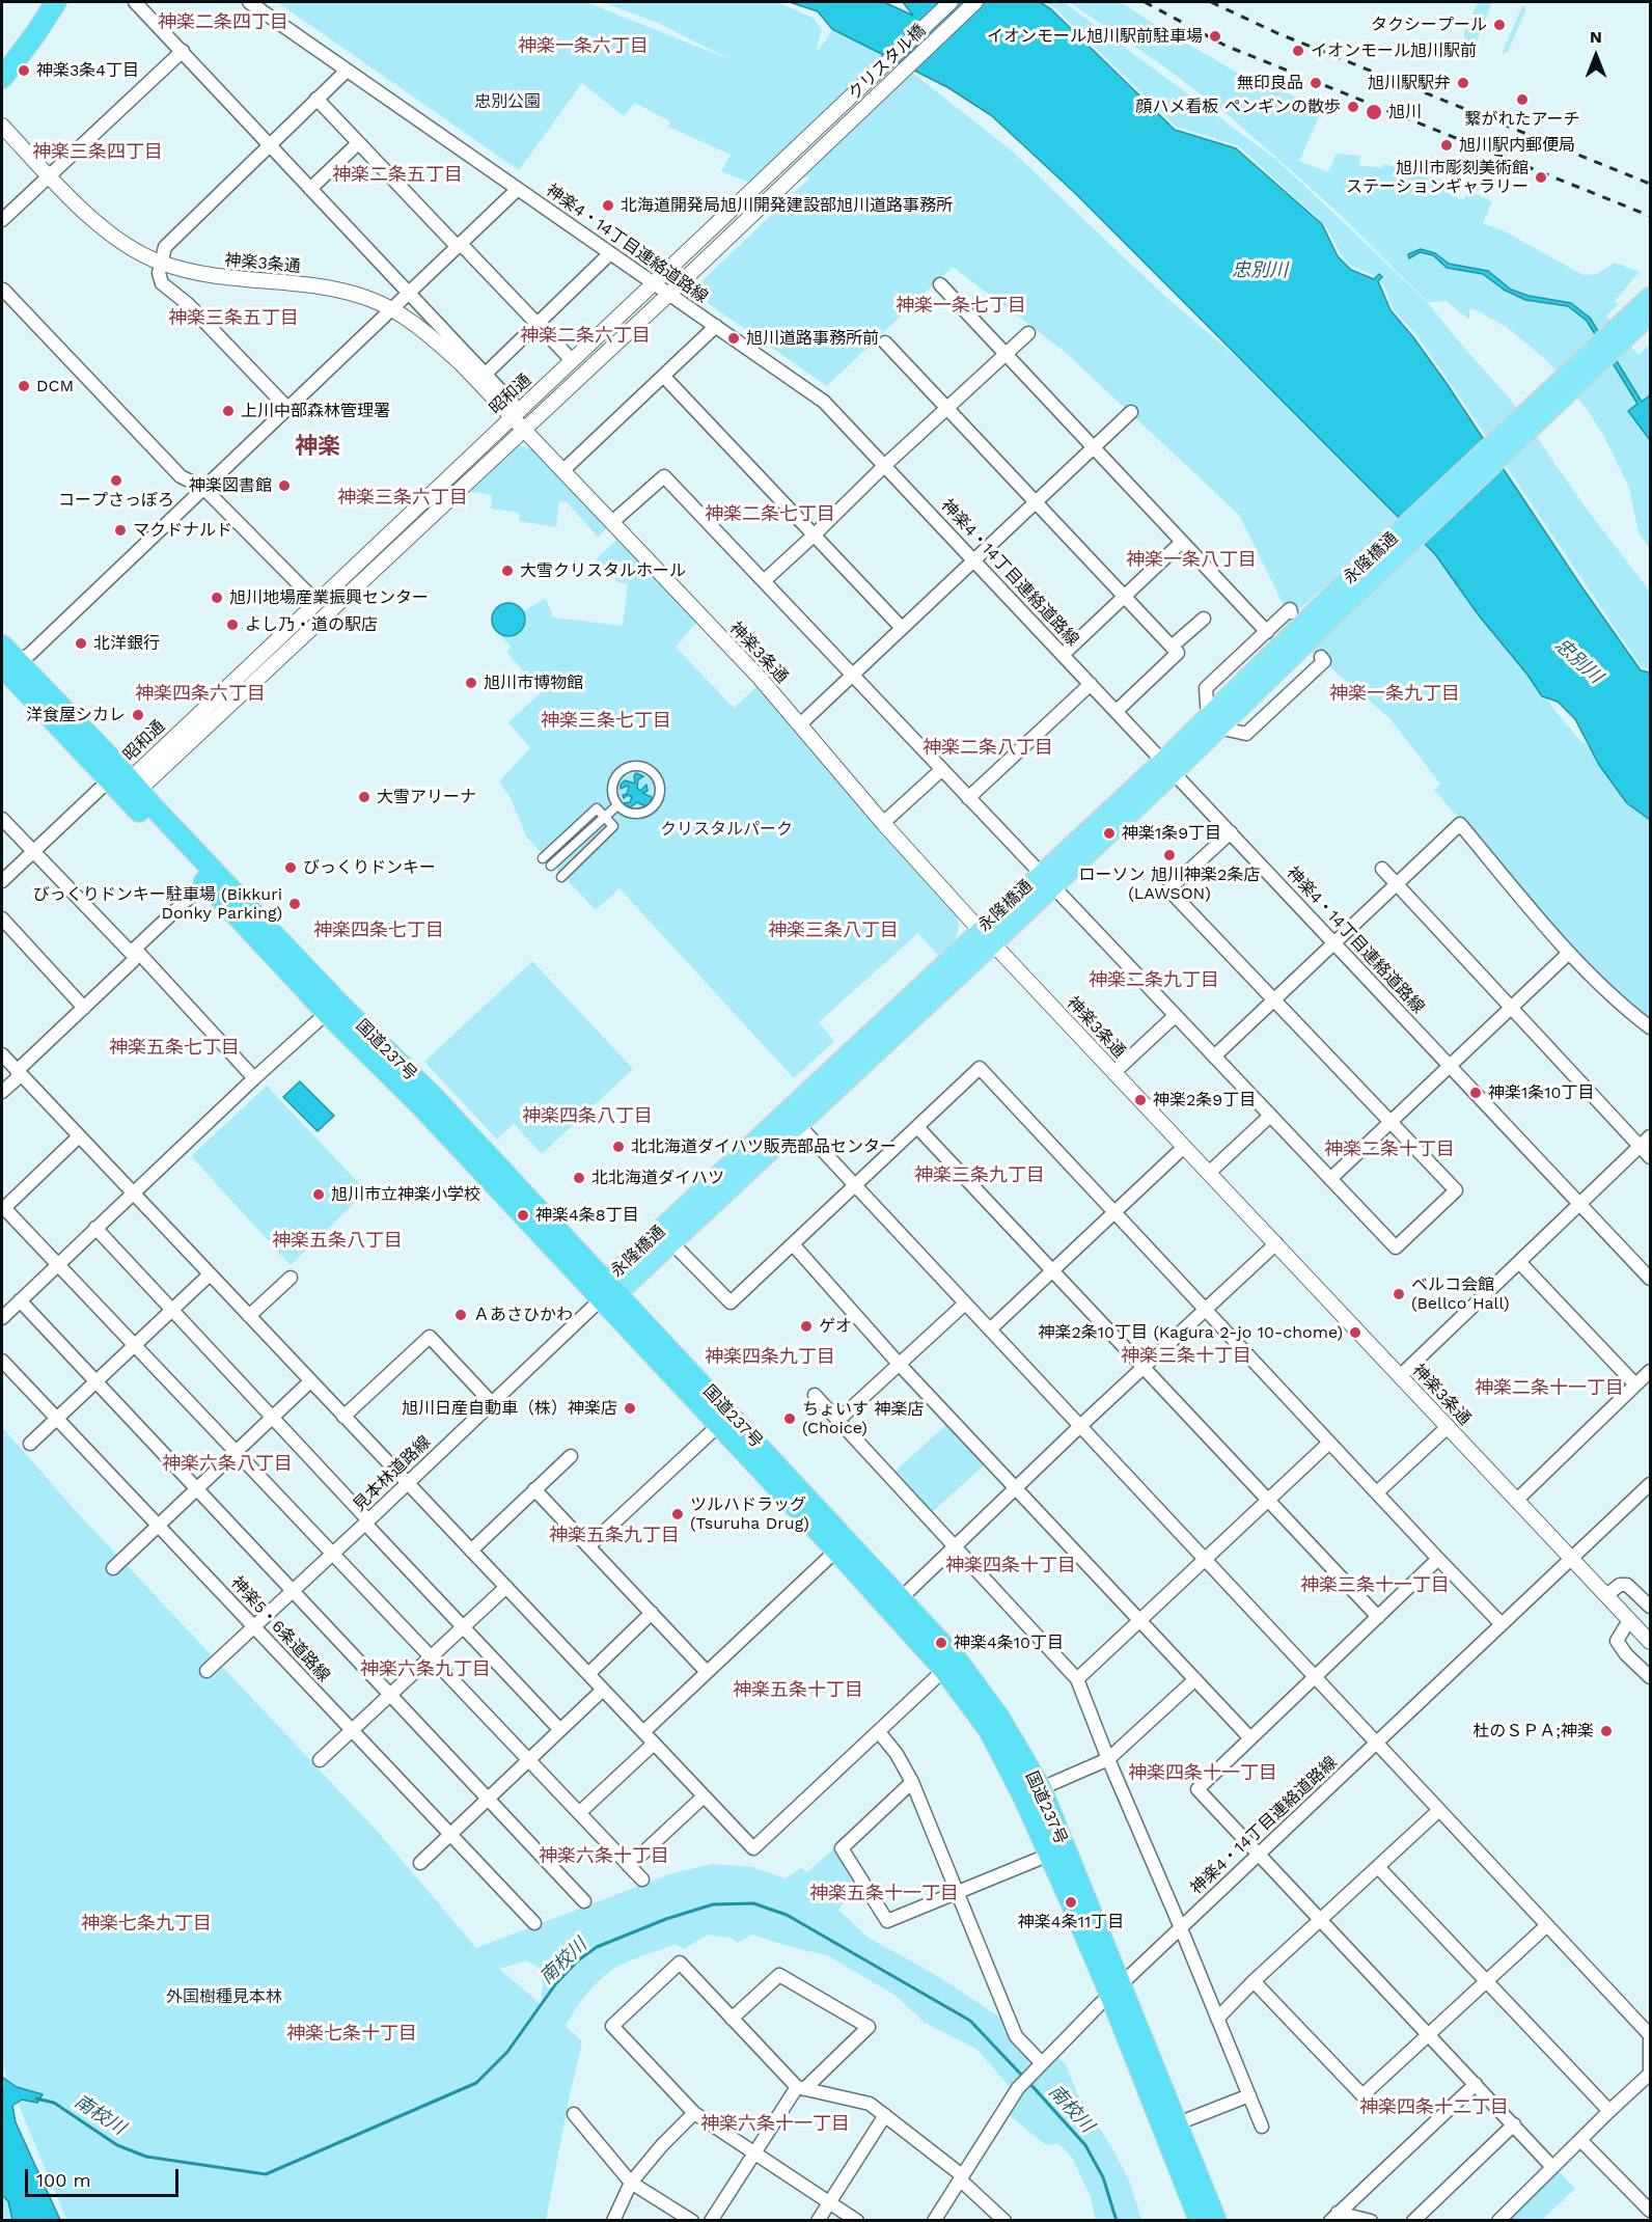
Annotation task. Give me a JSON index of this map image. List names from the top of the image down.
{
  "streets": {
    "highway": ["国道237号"],
    "main road": ["永隆橋通"],
    "street": [
      "クリスタル橋",
      "神楽4・14丁目連絡道路線",
      "神楽3条通",
      "昭和通",
      "見本林道路線",
      "神楽5・6条道路線"
    ]
  },
  "crossings": [
    ["クリスタル橋", "昭和通"],
    ["神楽4・14丁目連絡道路線", "神楽3条通"],
    ["神楽4・14丁目連絡道路線", "昭和通"],
    ["神楽4・14丁目連絡道路線", "永隆橋通"],
    ["神楽4・14丁目連絡道路線", "国道237号"],
    ["神楽3条通", "昭和通"],
    ["神楽3条通", "永隆橋通"],
    ["昭和通", "国道237号"],
    ["永隆橋通", "国道237号"],
    ["永隆橋通", "見本林道路線"],
    ["国道237号", "見本林道路線"],
    ["見本林道路線", "神楽5・6条道路線"]
  ],
  "districts": [
    "神楽二条四丁目",
    "神楽一条六丁目",
    "神楽三条四丁目",
    "神楽二条五丁目",
    "神楽一条七丁目",
    "神楽三条五丁目",
    "神楽二条六丁目",
    "神楽",
    "神楽三条六丁目",
    "神楽二条七丁目",
    "神楽一条八丁目",
    "神楽四条六丁目",
    "神楽一条九丁目",
    "神楽三条七丁目",
    "神楽二条八丁目",
    "神楽四条七丁目",
    "神楽三条八丁目",
    "神楽二条九丁目",
    "神楽五条七丁目",
    "神楽四条八丁目",
    "神楽二条十丁目",
    "神楽三条九丁目",
    "神楽五条八丁目",
    "神楽三条十丁目",
    "神楽四条九丁目",
    "神楽二条十一丁目",
    "神楽六条八丁目",
    "神楽五条九丁目",
    "神楽四条十丁目",
    "神楽三条十一丁目",
    "神楽六条九丁目",
    "神楽五条十丁目",
    "神楽四条十一丁目",
    "神楽六条十丁目",
    "神楽五条十一丁目",
    "神楽七条九丁目",
    "神楽七条十丁目",
    "神楽四条十二丁目",
    "神楽六条十一丁目"
  ],
  "water": ["忠別川", "南校川"],
  "parks": ["忠別公園", "クリスタルパーク", "外国樹種見本林"],
  "places": [
    "タクシープール",
    "イオンモール旭川駅前駐車場",
    "イオンモール旭川駅前",
    "神楽3条4丁目",
    "無印良品",
    "旭川駅駅弁",
    "繋がれたアーチ",
    "顔ハメ看板 ペンギンの散歩",
    "旭川",
    "旭川駅内郵便局",
    "旭川市彫刻美術館 ステーションギャラリー",
    "北海道開発局旭川開発建設部旭川道路事務所",
    "旭川道路事務所前",
    "DCM",
    "上川中部森林管理署",
    "コープさっぽろ",
    "神楽図書館",
    "マクドナルド",
    "大雪クリスタルホール",
    "旭川地場産業振興センター",
    "よし乃・道の駅店",
    "北洋銀行",
    "旭川市博物館",
    "洋食屋シカレ",
    "大雪アリーナ",
    "神楽1条9丁目",
    "ローソン 旭川神楽2条店 (LAWSON)",
    "びっくりドンキー",
    "びっくりドンキー駐車場 (Bikkuri Donky Parking)",
    "神楽1条10丁目",
    "神楽2条9丁目",
    "北北海道ダイハツ販売部品センター",
    "北北海道ダイハツ",
    "旭川市立神楽小学校",
    "神楽4条8丁目",
    "ベルコ会館 (Bellco Hall)",
    "Ａあさひかわ",
    "ゲオ",
    "神楽2条10丁目 (Kagura 2-jo 10-chome)",
    "旭川日産自動車（株）神楽店",
    "ちょいす 神楽店 (Choice)",
    "ツルハドラッグ (Tsuruha Drug)",
    "神楽4条10丁目",
    "杜のＳＰＡ;神楽",
    "神楽4条11丁目"
  ],
  "scale_bar": "100 m",
  "north": "top"
}
